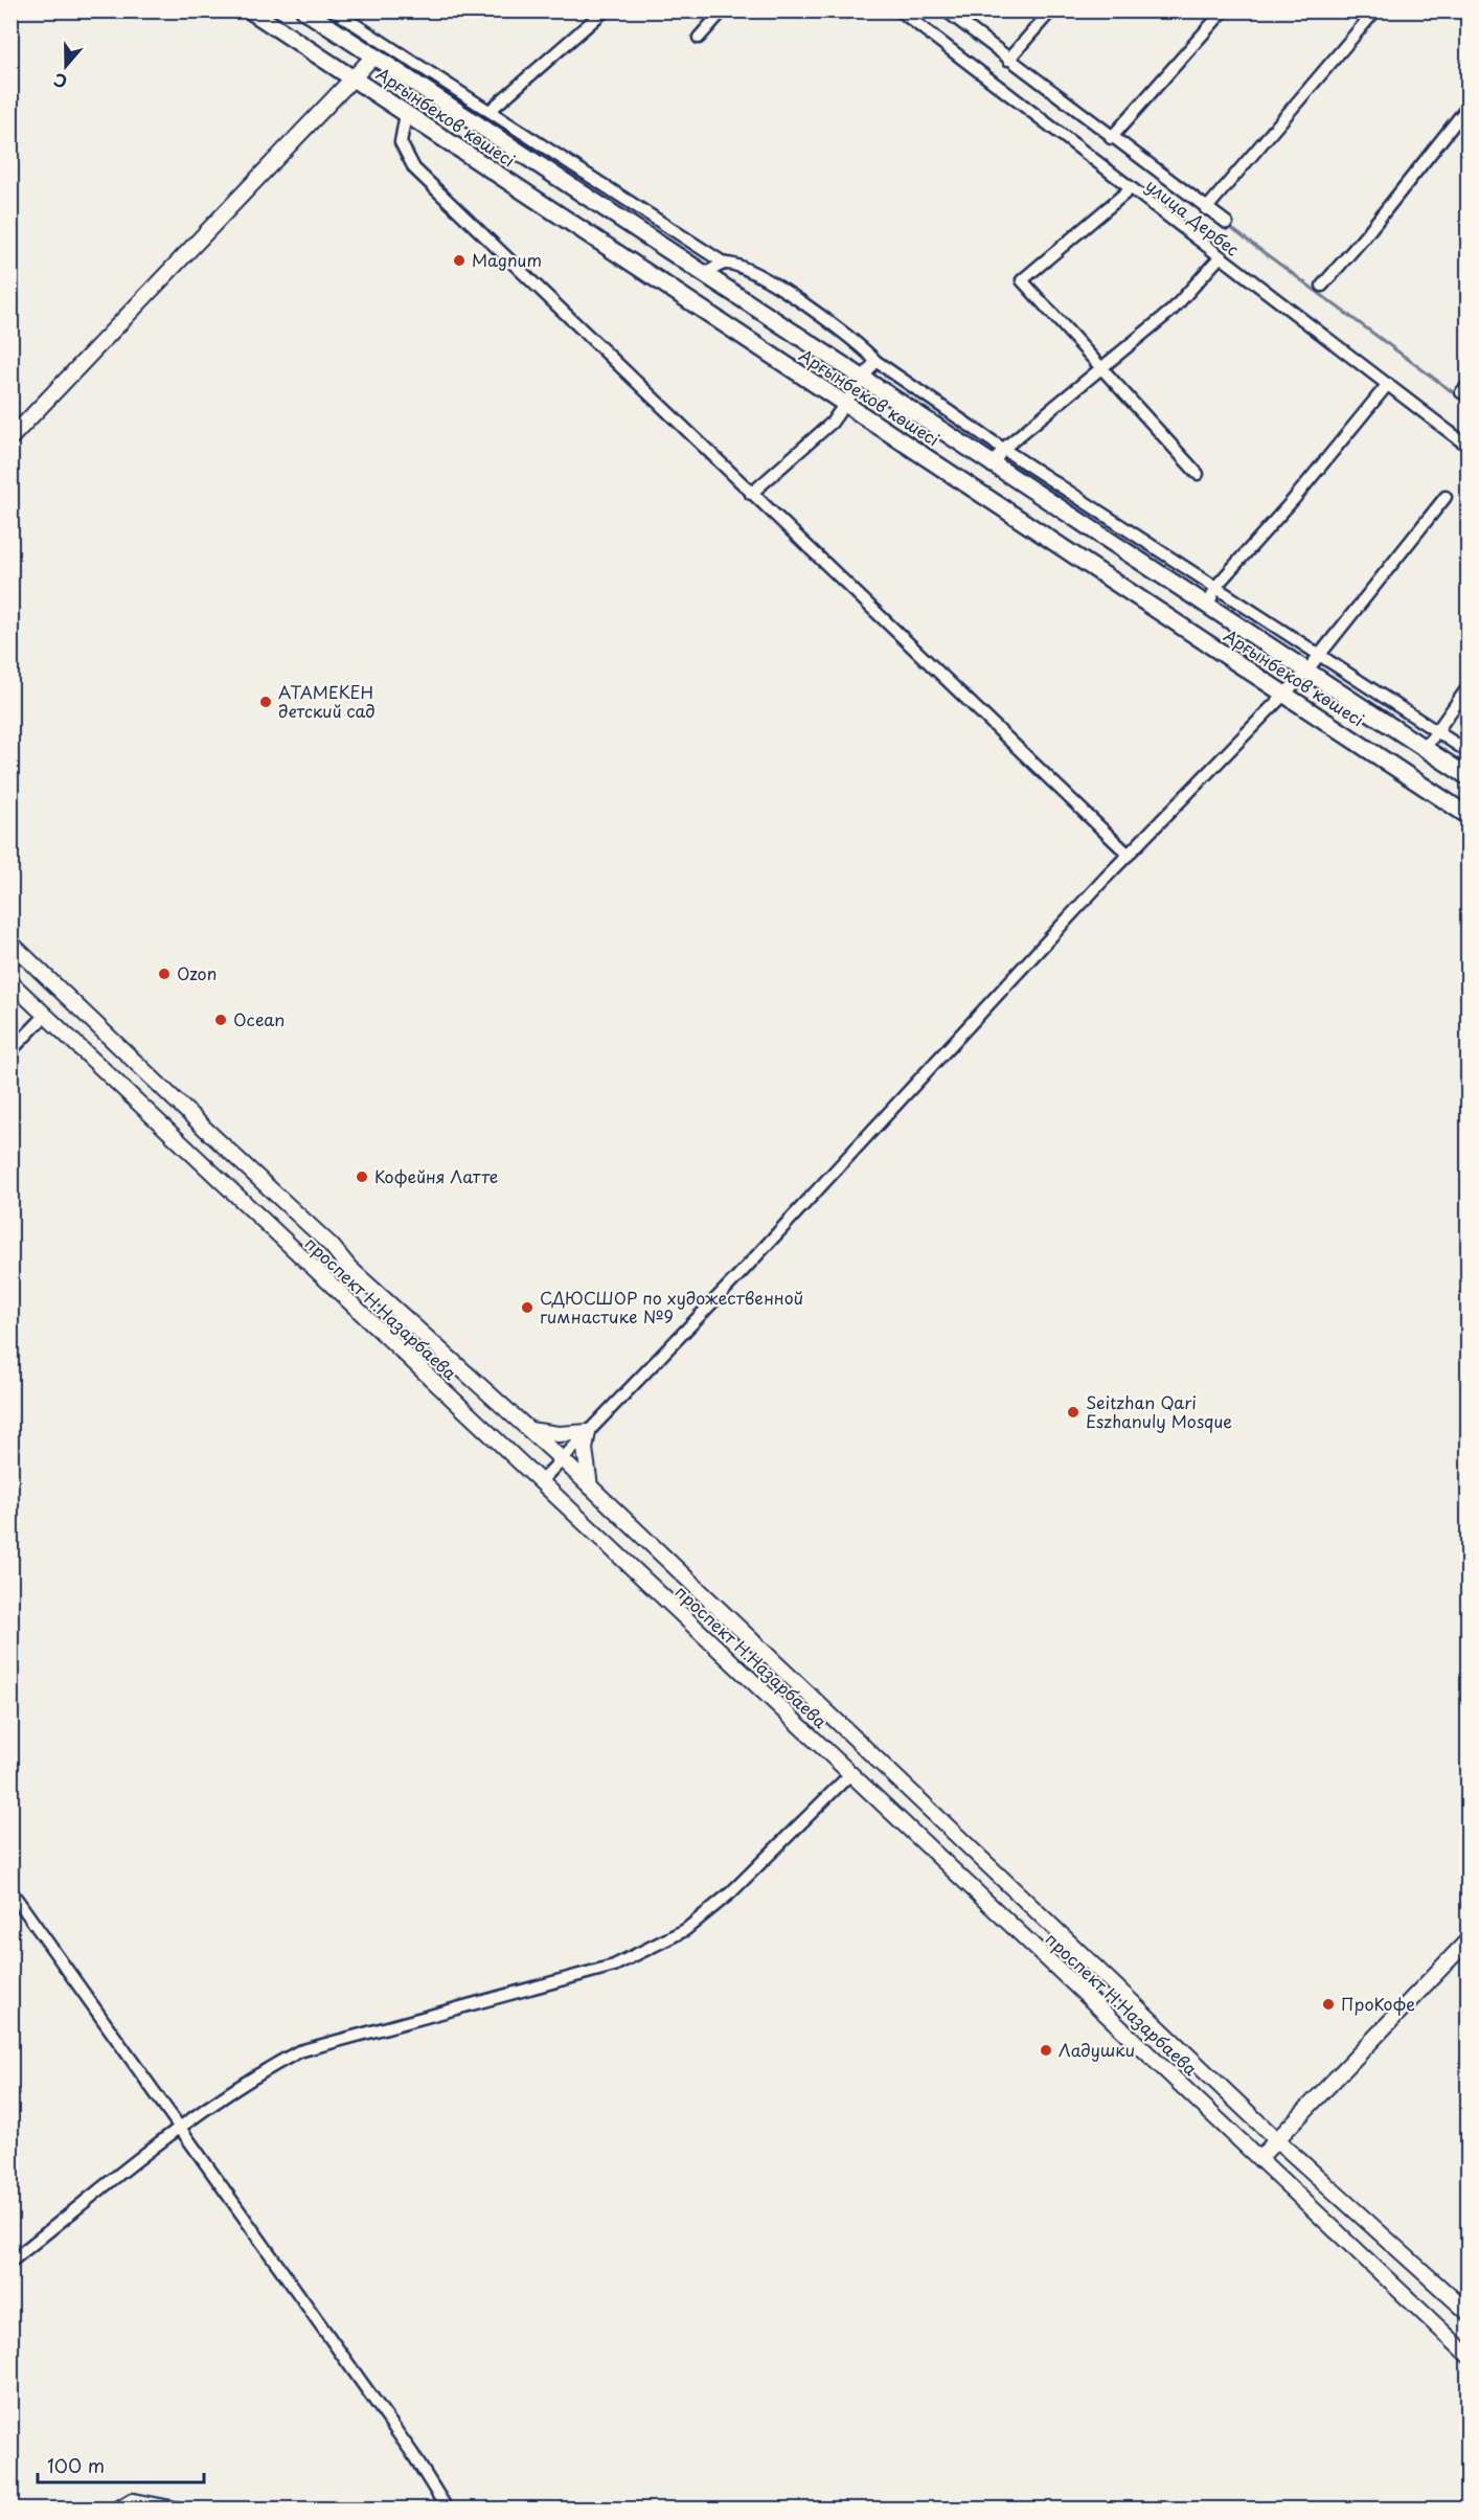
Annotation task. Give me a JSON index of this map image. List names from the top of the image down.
{
  "streets": {
    "main road": ["Арғынбеков көшесі", "проспект Н.Назарбаева"],
    "street": ["улица Дербес"]
  },
  "places": [
    "Magnum",
    "АТАМЕКЕН детский сад",
    "Ozon",
    "Ocean",
    "Кофейня Латте",
    "СДЮСШОР по художественной гимнастике №9",
    "Seitzhan Qari Eszhanuly Mosque",
    "ПроКофе",
    "Ладушки"
  ],
  "scale_bar": "100 m",
  "north": "bottom"
}
